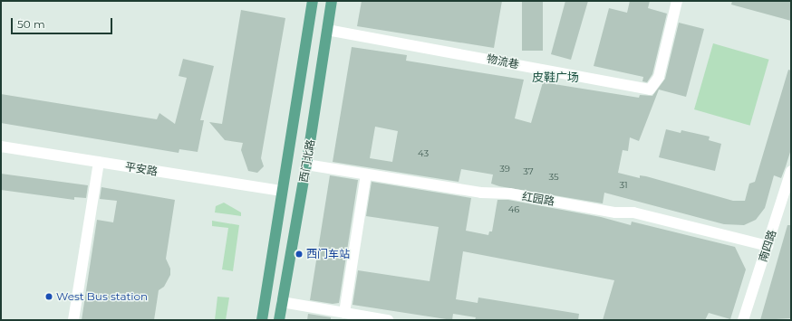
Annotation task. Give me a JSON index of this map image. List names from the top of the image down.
{
  "streets": {
    "main road": ["西门北路"],
    "street": [
      "物流巷",
      "平安路",
      "红园路",
      "南四路"
    ]
  },
  "crossings": [
    ["物流巷", "西门北路"],
    ["西门北路", "平安路"],
    ["西门北路", "红园路"],
    ["红园路", "南四路"]
  ],
  "districts": ["皮鞋广场"],
  "places": ["西门车站", "West Bus station"],
  "house_numbers": [
    "43",
    "39",
    "37",
    "35",
    "31",
    "46"
  ],
  "scale_bar": "50 m"
}
